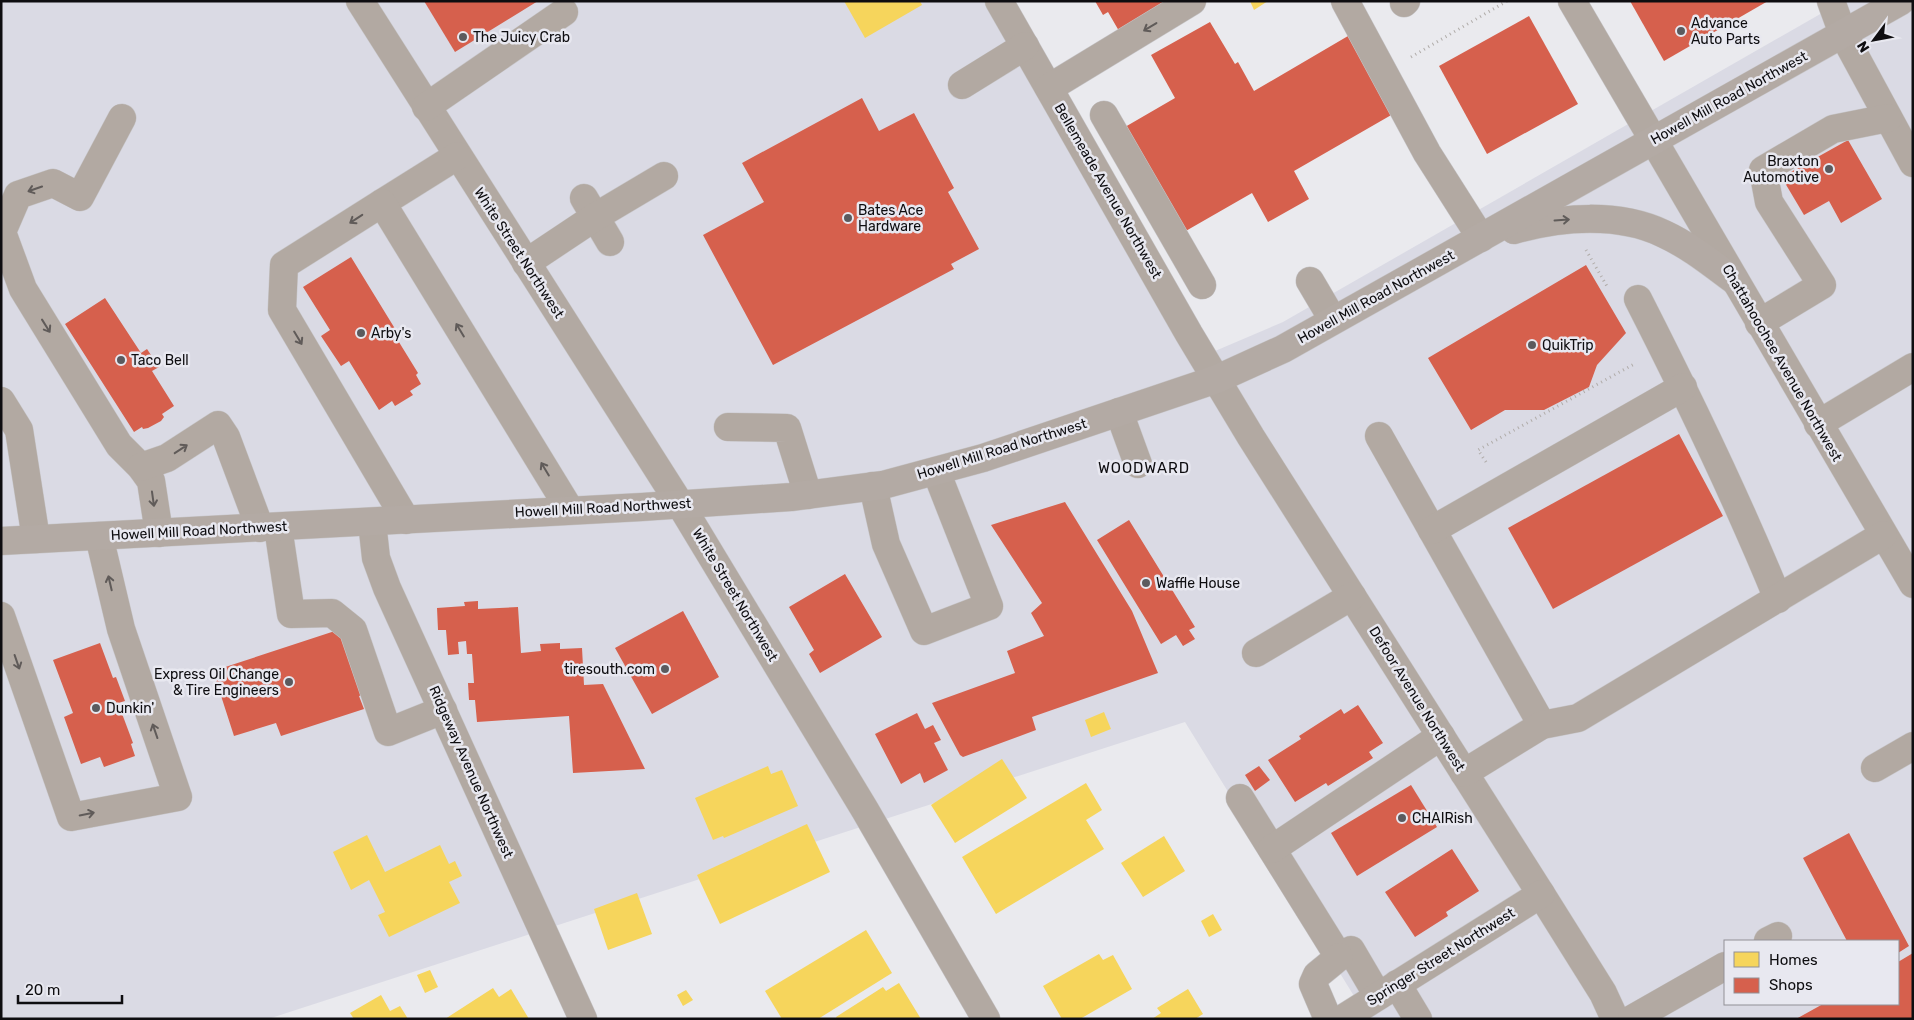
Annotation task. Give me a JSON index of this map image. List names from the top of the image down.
{
  "streets": {
    "main road": ["Howell Mill Road Northwest"],
    "street": [
      "Bellemeade Avenue Northwest",
      "White Street Northwest",
      "Chattahoochee Avenue Northwest",
      "Defoor Avenue Northwest",
      "Ridgeway Avenue Northwest",
      "Springer Street Northwest"
    ]
  },
  "crossings": [
    ["Howell Mill Road Northwest", "Bellemeade Avenue Northwest"],
    ["Howell Mill Road Northwest", "White Street Northwest"],
    ["Howell Mill Road Northwest", "Chattahoochee Avenue Northwest"],
    ["Howell Mill Road Northwest", "Defoor Avenue Northwest"],
    ["Howell Mill Road Northwest", "Ridgeway Avenue Northwest"],
    ["Bellemeade Avenue Northwest", "Defoor Avenue Northwest"],
    ["Defoor Avenue Northwest", "Springer Street Northwest"]
  ],
  "districts": ["WOODWARD"],
  "places": [
    "Advance Auto Parts",
    "The Juicy Crab",
    "Braxton Automotive",
    "Bates Ace Hardware",
    "Arby's",
    "QuikTrip",
    "Taco Bell",
    "Waffle House",
    "tiresouth.com",
    "Express Oil Change & Tire Engineers",
    "Dunkin'",
    "CHAIRish"
  ],
  "legend": ["Homes", "Shops"],
  "scale_bar": "20 m",
  "north": "bottom left"
}
